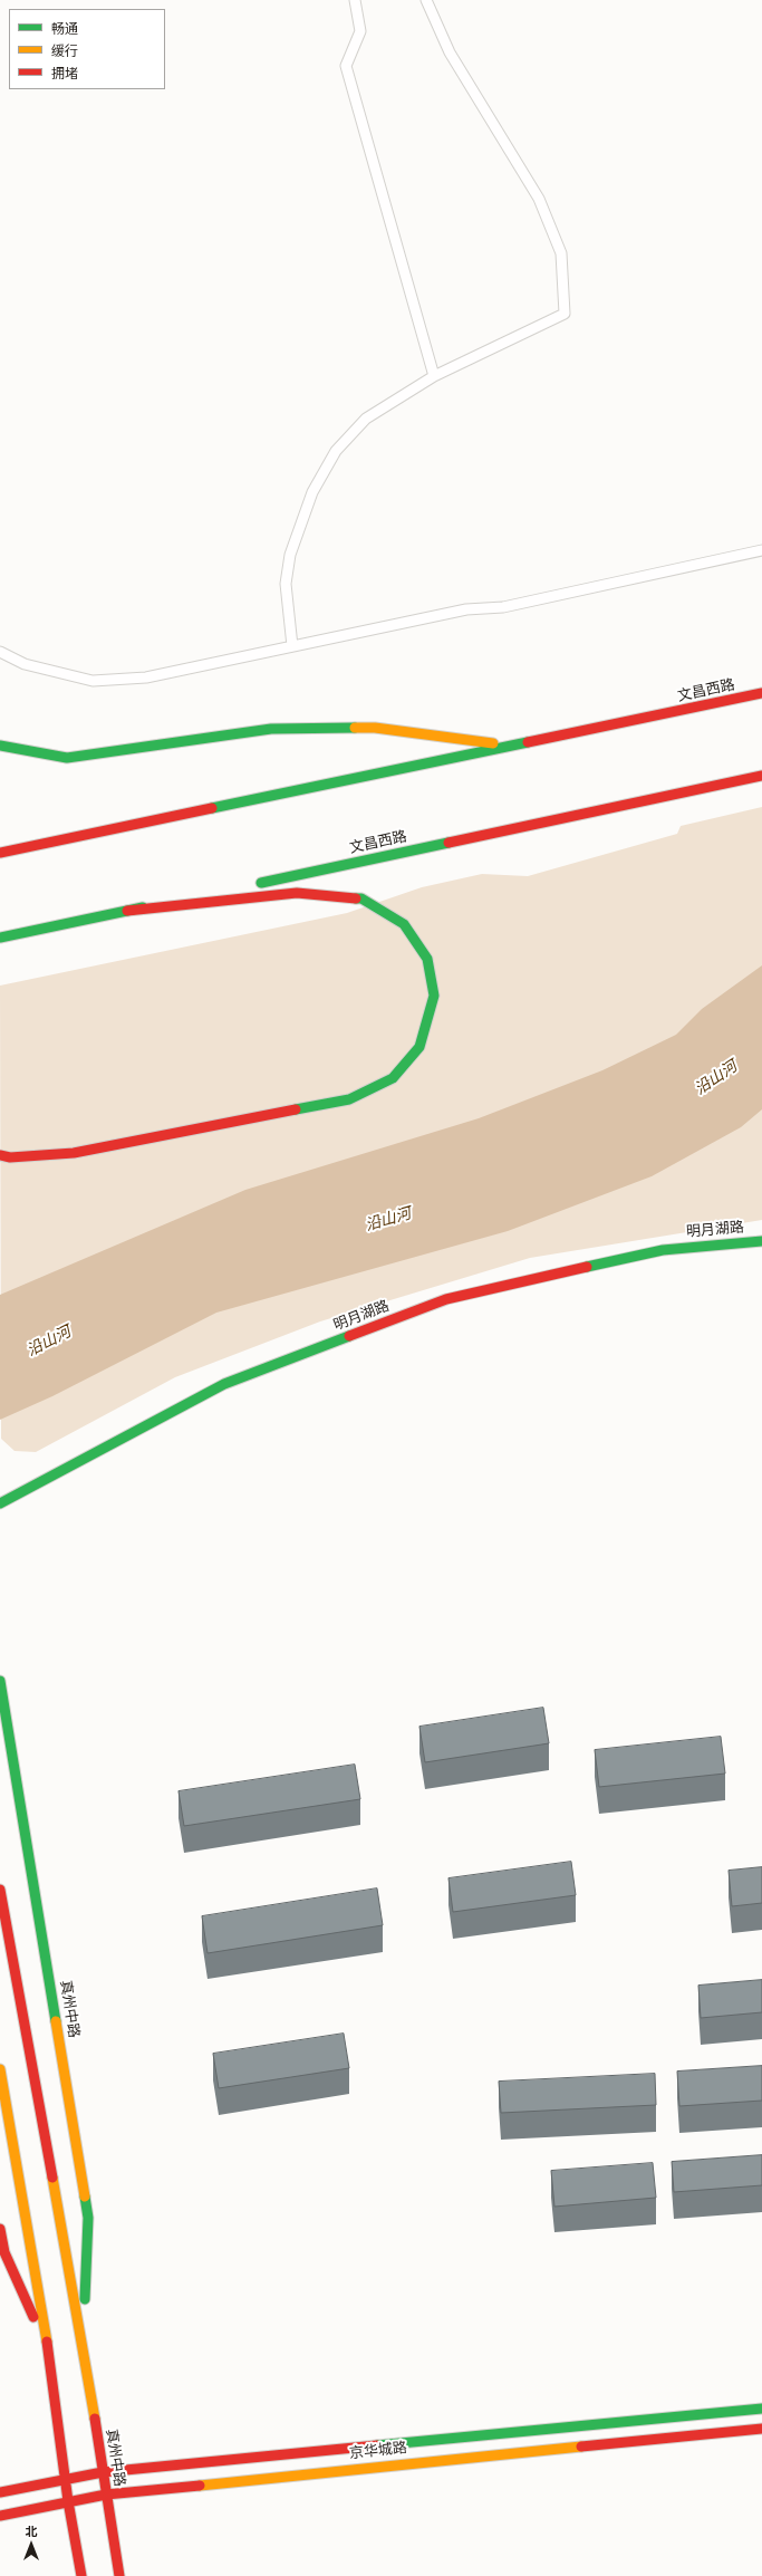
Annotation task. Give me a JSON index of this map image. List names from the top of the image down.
{
  "streets": {
    "main road": [
      "文昌西路",
      "明月湖路",
      "真州中路",
      "京华城路"
    ]
  },
  "crossings": [
    ["真州中路", "京华城路"]
  ],
  "water": ["沿山河"],
  "legend": ["畅通", "缓行", "拥堵"],
  "north": "top"
}
